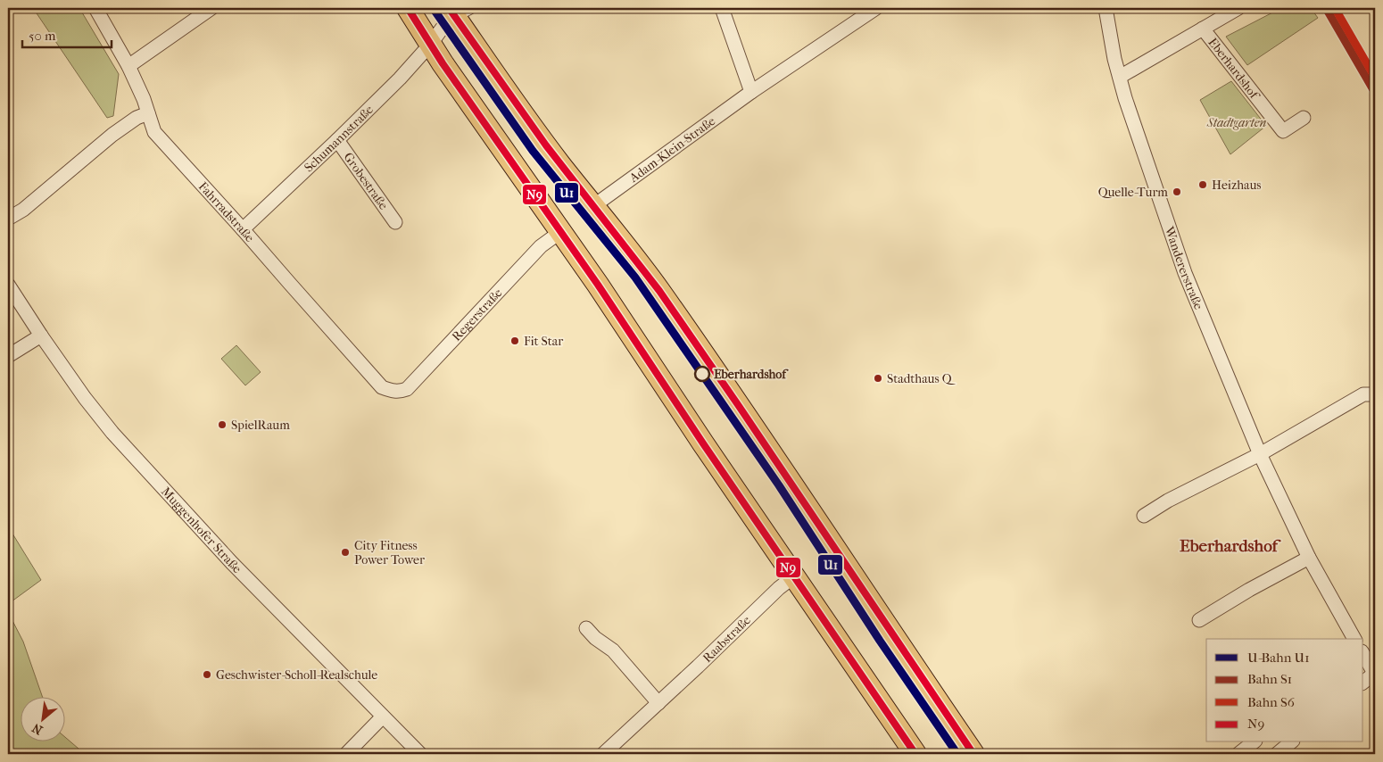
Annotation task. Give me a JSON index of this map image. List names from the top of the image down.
{
  "streets": {
    "street": [
      "Eberhardshof",
      "Schumannstraße",
      "Adam-Klein-Straße",
      "Grobestraße",
      "Fahrradstraße",
      "Wandererstraße",
      "Regerstraße",
      "Muggenhofer Straße",
      "Raabstraße"
    ]
  },
  "crossings": [
    ["Schumannstraße", "Grobestraße"],
    ["Schumannstraße", "Fahrradstraße"],
    ["Fahrradstraße", "Regerstraße"]
  ],
  "districts": ["Eberhardshof"],
  "parks": ["Stadtgarten"],
  "places": [
    "Heizhaus",
    "Quelle-Turm",
    "Fit Star",
    "Eberhardshof",
    "Stadthaus Q",
    "SpielRaum",
    "City Fitness Power Tower",
    "Geschwister-Scholl-Realschule"
  ],
  "lines": [
    "metro line U1",
    "rail line S1",
    "rail line S6",
    "transit line N9"
  ],
  "legend": [
    "U-Bahn U1",
    "Bahn S1",
    "Bahn S6",
    "N9"
  ],
  "scale_bar": "50 m",
  "north": "bottom left"
}
